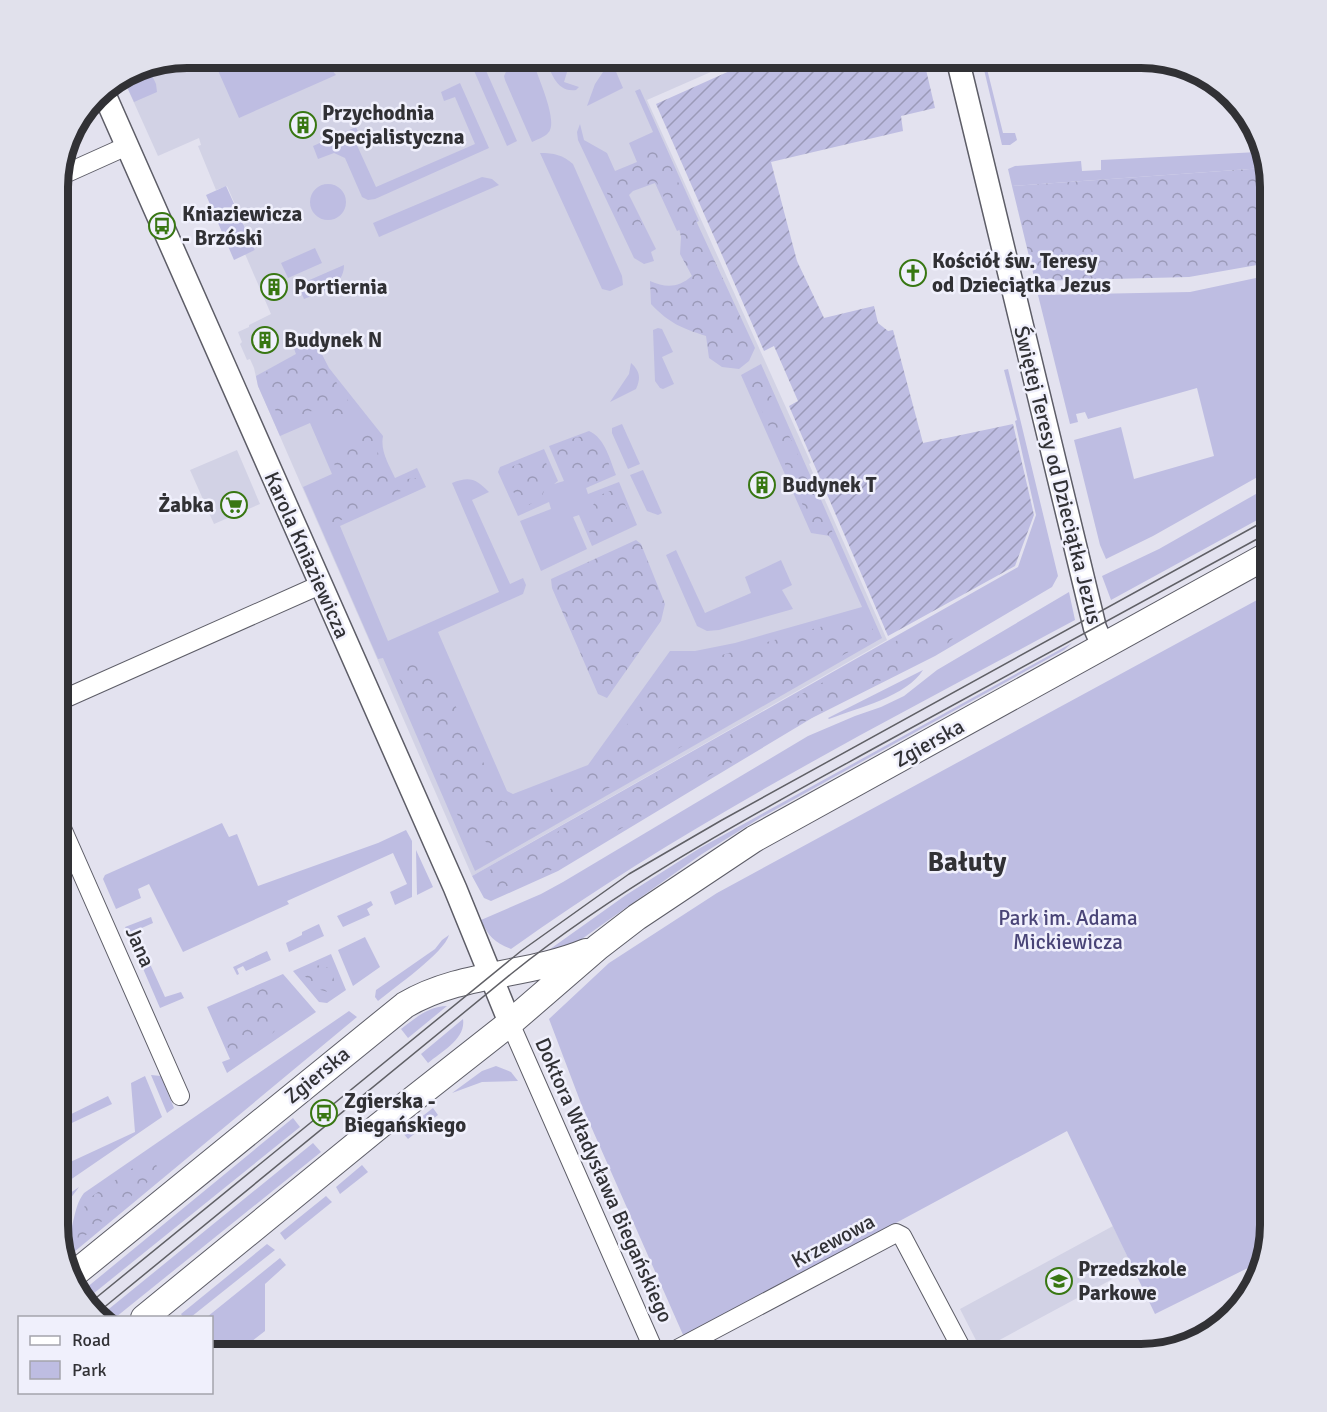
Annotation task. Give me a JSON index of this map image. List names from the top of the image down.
{
  "streets": {
    "main road": ["Zgierska"],
    "street": [
      "Świętej Teresy od Dzieciątka Jezus",
      "Karola Kniaziewicza",
      "Jana",
      "Doktora Władysława Biegańskiego",
      "Krzewowa"
    ]
  },
  "crossings": [
    ["Świętej Teresy od Dzieciątka Jezus", "Zgierska"],
    ["Karola Kniaziewicza", "Zgierska"],
    ["Karola Kniaziewicza", "Doktora Władysława Biegańskiego"],
    ["Zgierska", "Doktora Władysława Biegańskiego"]
  ],
  "districts": ["Bałuty"],
  "parks": ["Park im. Adama Mickiewicza"],
  "places": {
    "building": [
      "Przychodnia Specjalistyczna",
      "Portiernia",
      "Budynek N",
      "Budynek T"
    ],
    "bus stop": ["Kniaziewicza - Brzóski", "Zgierska - Biegańskiego"],
    "church": ["Kościół św. Teresy od Dzieciątka Jezus"],
    "supermarket": ["Żabka"],
    "school or university": ["Przedszkole Parkowe"]
  },
  "legend": ["Road", "Park"]
}
